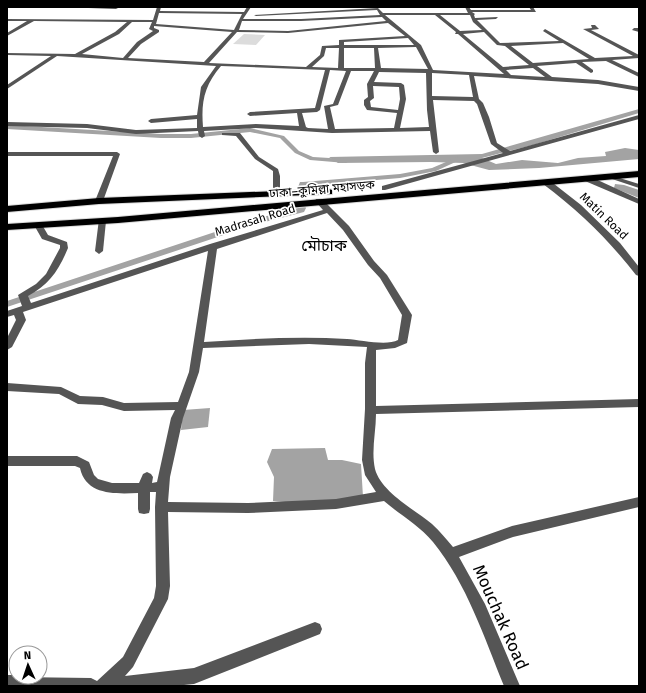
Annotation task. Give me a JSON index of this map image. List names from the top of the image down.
{
  "streets": {
    "highway": ["ঢাকা–কুমিল্লা মহাসড়ক"],
    "street": ["Matin Road", "Madrasah Road", "Mouchak Road"]
  },
  "crossings": [
    ["ঢাকা–কুমিল্লা মহাসড়ক", "Matin Road"]
  ],
  "districts": ["মৌচাক"],
  "north": "top"
}
